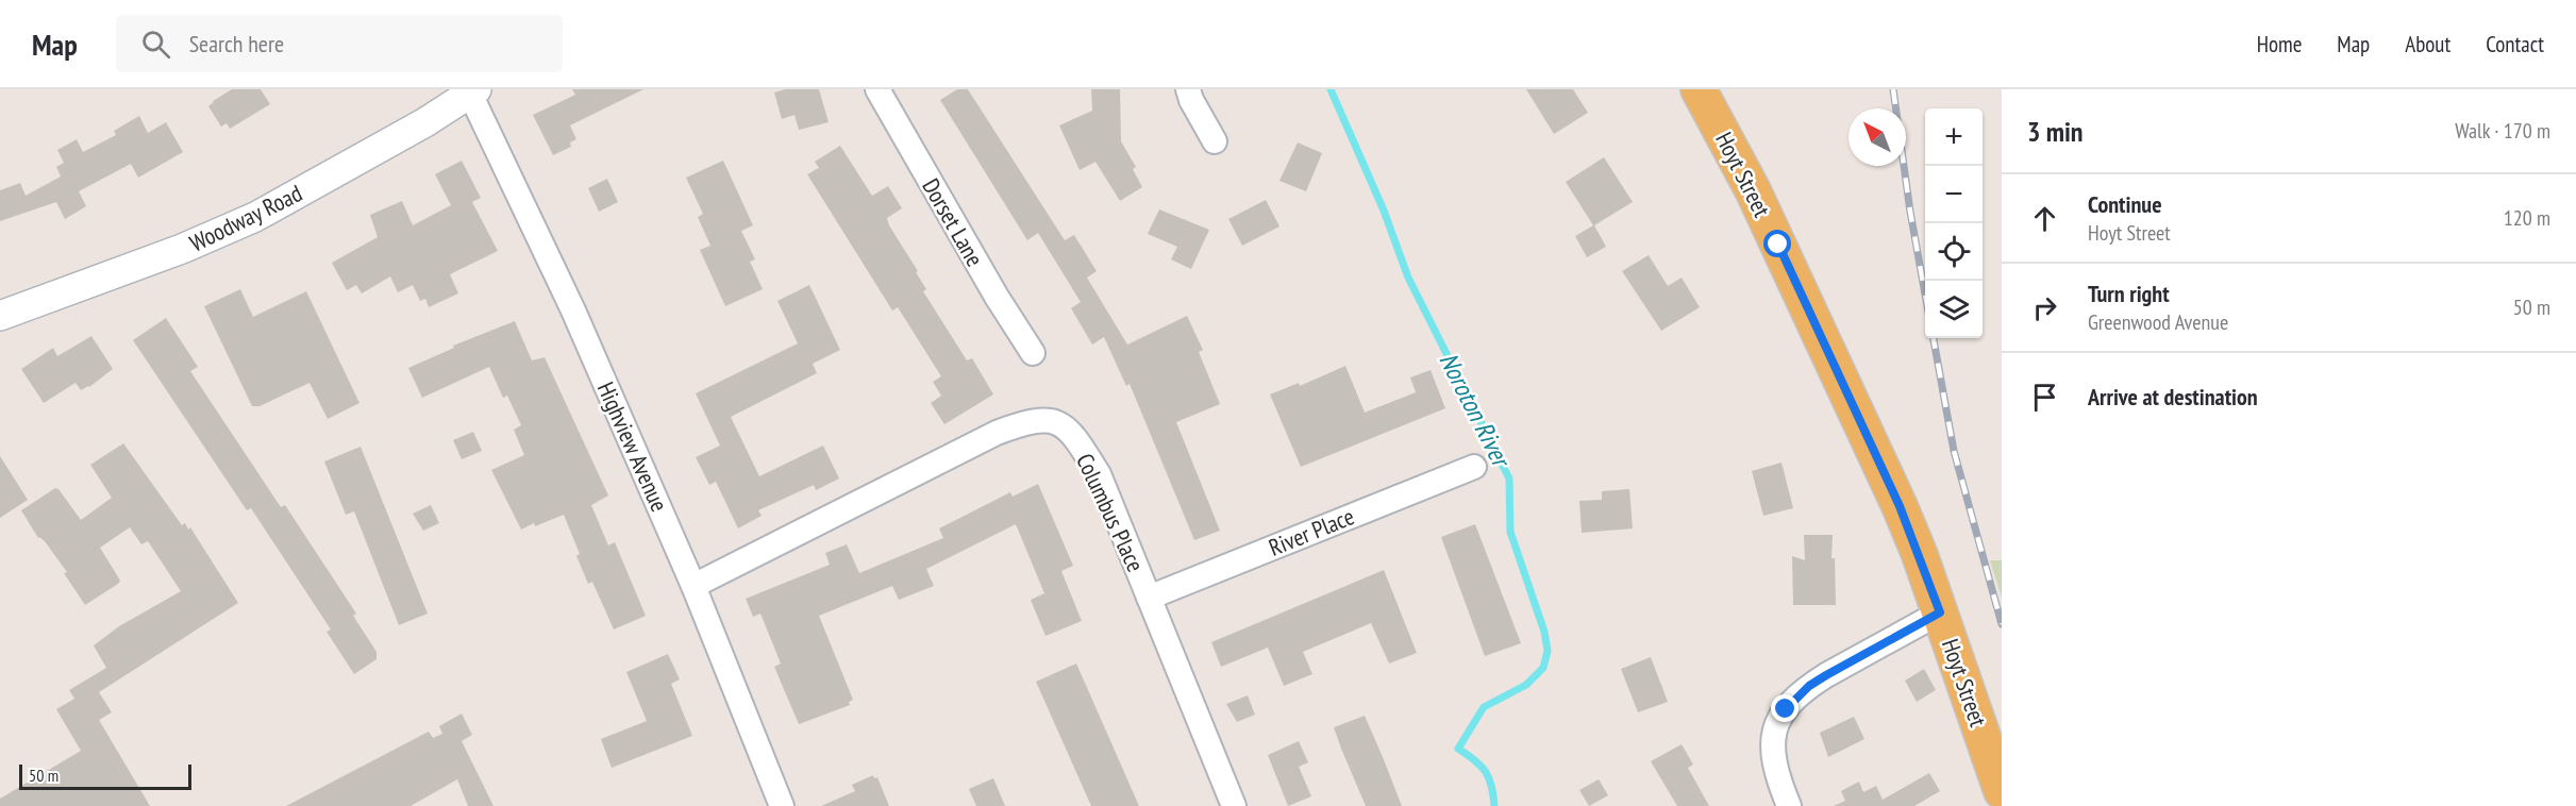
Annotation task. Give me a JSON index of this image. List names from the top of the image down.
{
  "streets": {
    "main road": ["Hoyt Street"],
    "street": [
      "Woodway Road",
      "Dorset Lane",
      "Highview Avenue",
      "Columbus Place",
      "River Place"
    ]
  },
  "crossings": [
    ["Woodway Road", "Highview Avenue"],
    ["Highview Avenue", "Columbus Place"],
    ["Columbus Place", "River Place"]
  ],
  "water": ["Noroton River"],
  "scale_bar": "50 m",
  "north": "top left",
  "page": {
    "header": "Map",
    "search": "Search here",
    "nav": [
      "Home",
      "Map",
      "About",
      "Contact"
    ],
    "heading": ["3 min", "Walk · 170 m"],
    "map_buttons": ["+", "−"],
    "list": [
      ["Continue", "Hoyt Street", "120 m"],
      ["Turn right", "Greenwood Avenue", "50 m"],
      "Arrive at destination"
    ],
    "scale": "50 m"
  }
}
